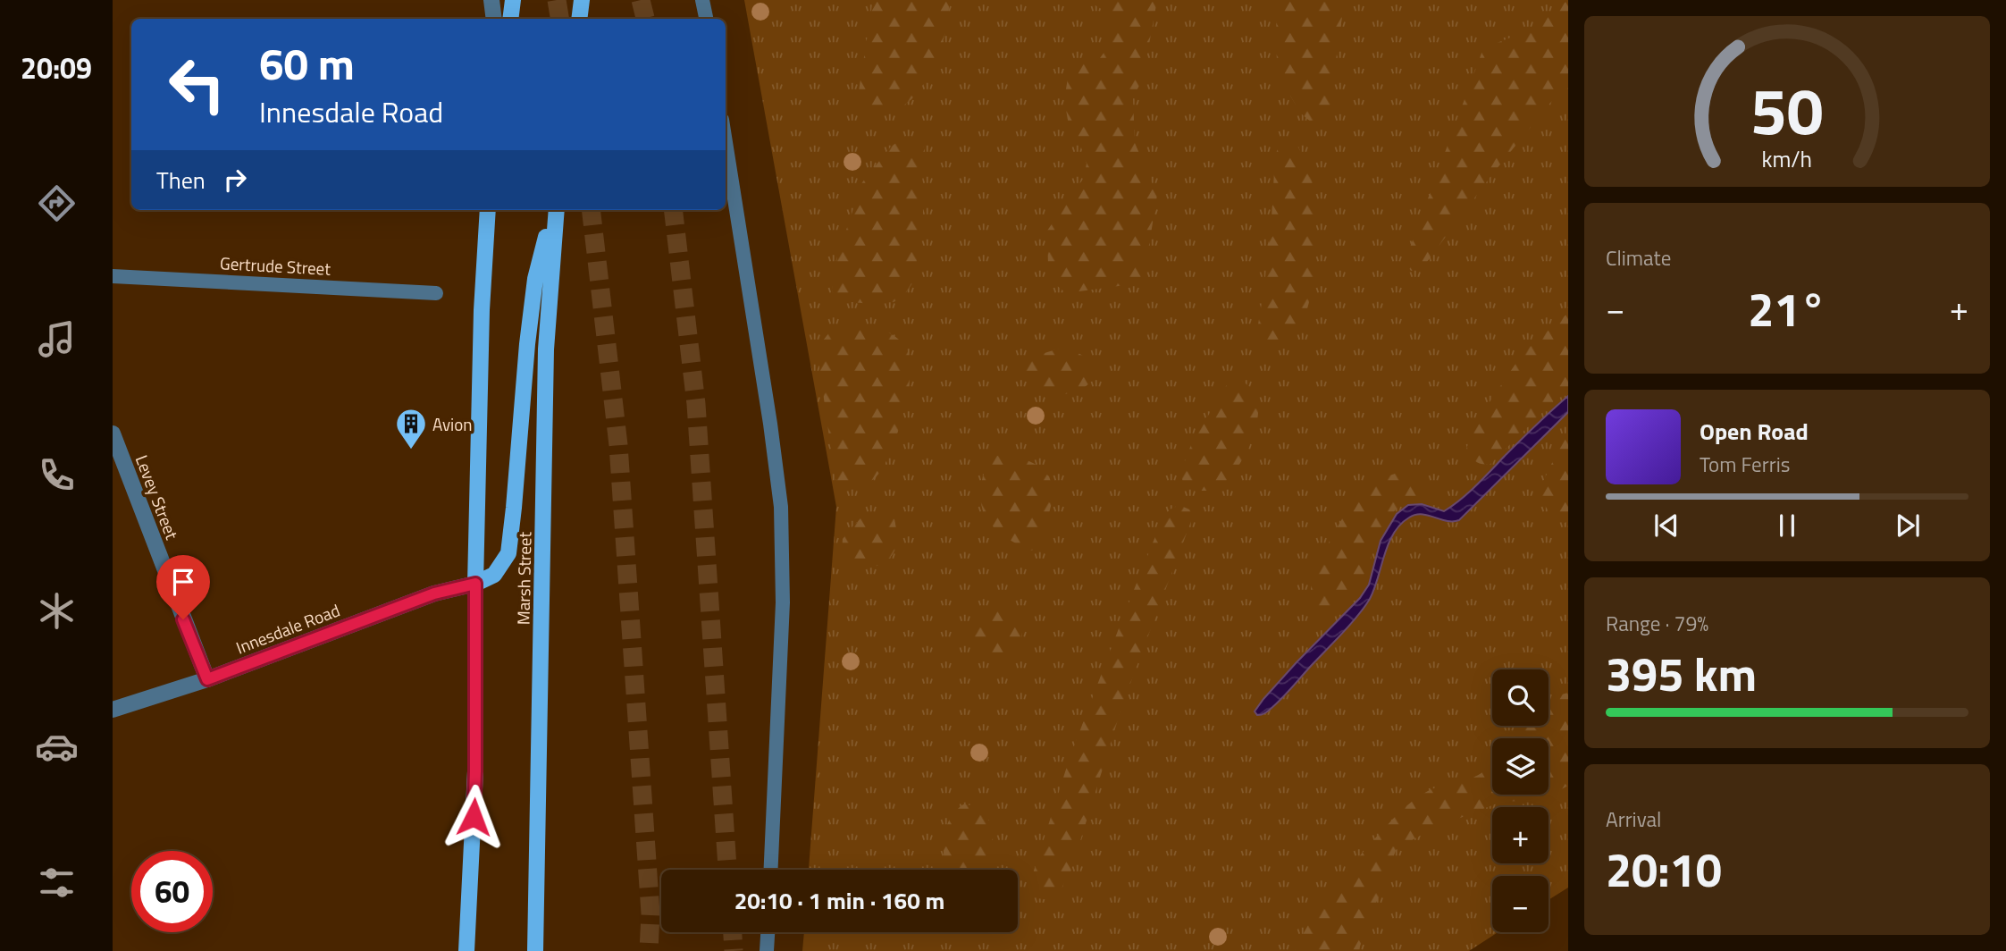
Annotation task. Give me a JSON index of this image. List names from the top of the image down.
{
  "streets": {
    "main road": ["Marsh Street"],
    "street": ["Levey Street", "Innesdale Road"],
    "lane": ["Gertrude Street"]
  },
  "crossings": [
    ["Levey Street", "Innesdale Road"]
  ],
  "places": {
    "building": ["Avion"]
  },
  "page": {
    "tabs": "20:09",
    "turn": ["60 m", "Innesdale Road"],
    "then": "Then",
    "tile": [
      "Climate",
      ["Range · 79%", "395 km"],
      ["Arrival", "20:10"]
    ],
    "heat": ["−", "21°", "+"],
    "song": ["Open Road", "Tom Ferris"],
    "map_buttons": ["+", "−"],
    "limit": "60",
    "trip": "20:10 · 1 min · 160 m",
    "gauge": ["50", "km/h"]
  }
}
